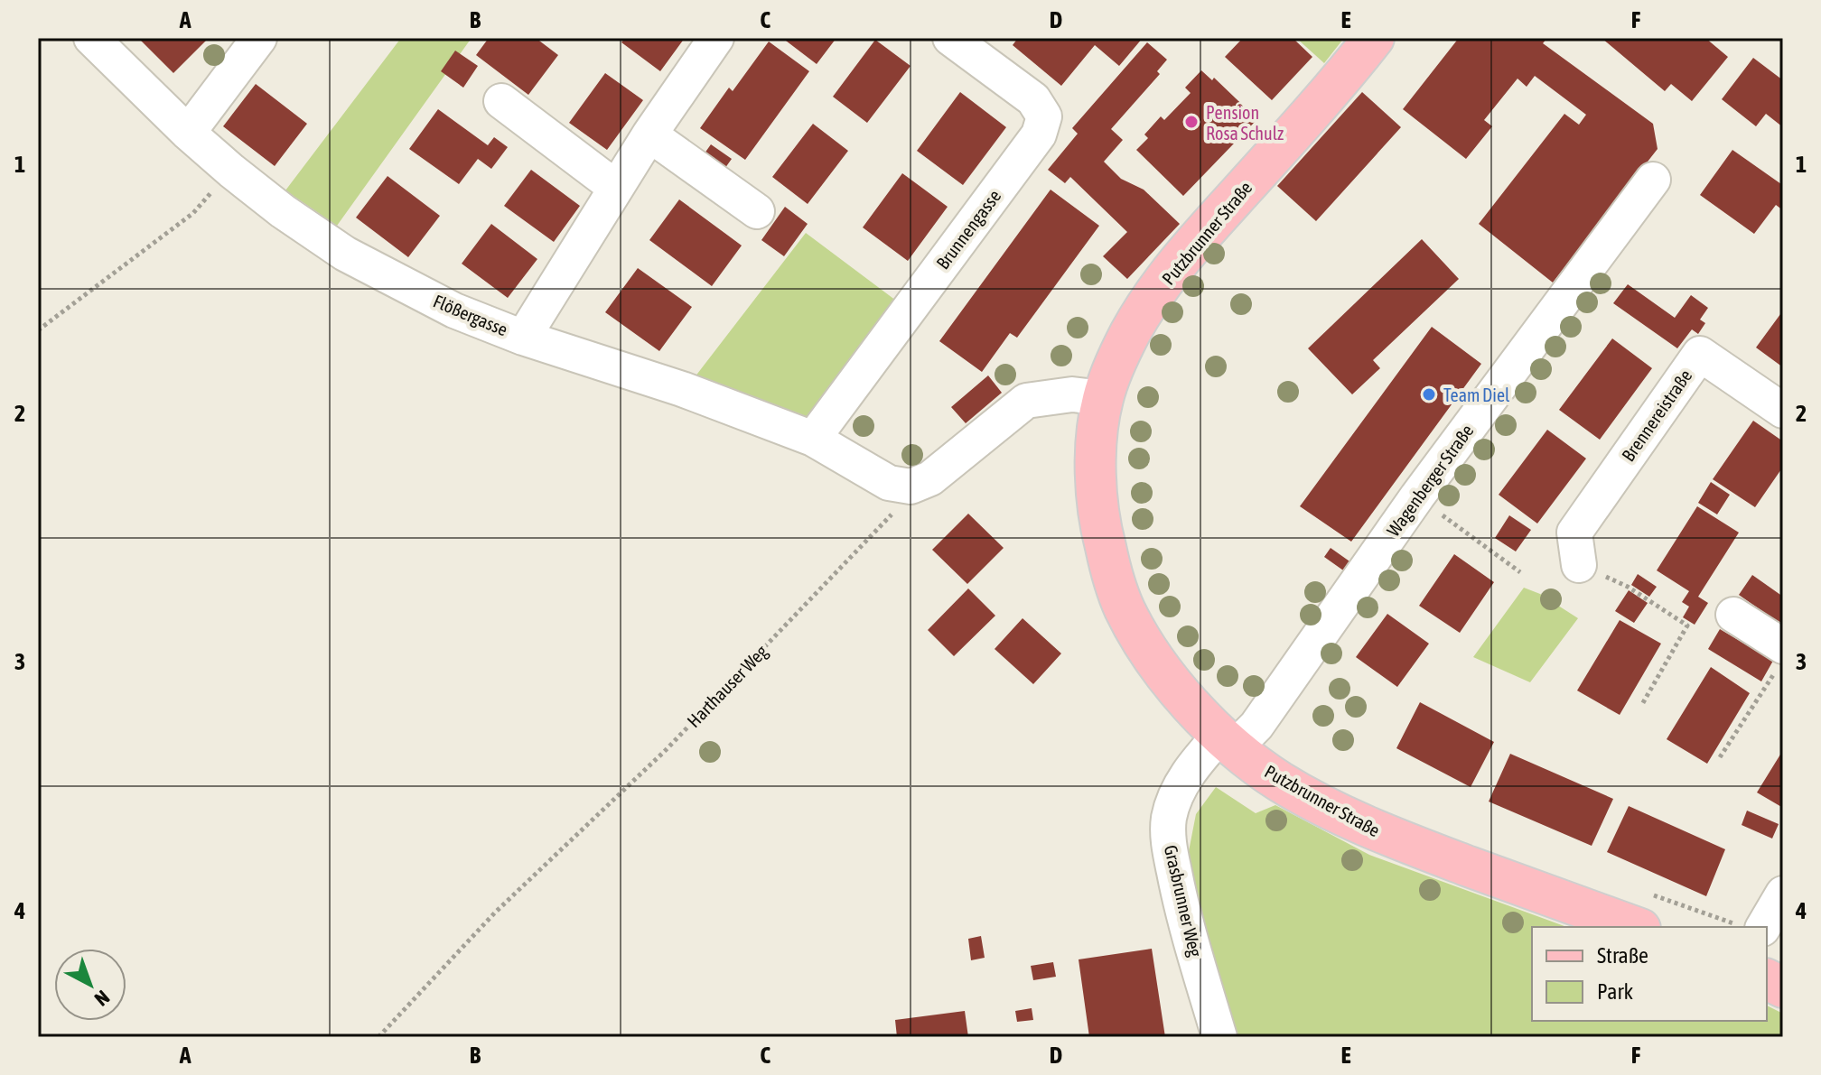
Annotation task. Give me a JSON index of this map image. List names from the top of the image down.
{
  "streets": {
    "main road": ["Putzbrunner Straße"],
    "street": [
      "Brunnengasse",
      "Flößergasse",
      "Brennereistraße",
      "Wagenberger Straße",
      "Grasbrunner Weg"
    ],
    "path": ["Harthauser Weg"]
  },
  "crossings": [
    ["Brunnengasse", "Flößergasse"],
    ["Putzbrunner Straße", "Wagenberger Straße"],
    ["Putzbrunner Straße", "Grasbrunner Weg"],
    ["Flößergasse", "Harthauser Weg"],
    ["Wagenberger Straße", "Grasbrunner Weg"]
  ],
  "places": ["Pension Rosa Schulz", "Team Diel"],
  "legend": ["Straße", "Park"],
  "north": "bottom right",
  "grid": {
    "columns": [
      "A",
      "B",
      "C",
      "D",
      "E",
      "F"
    ],
    "rows": [
      "1",
      "2",
      "3",
      "4"
    ]
  }
}
